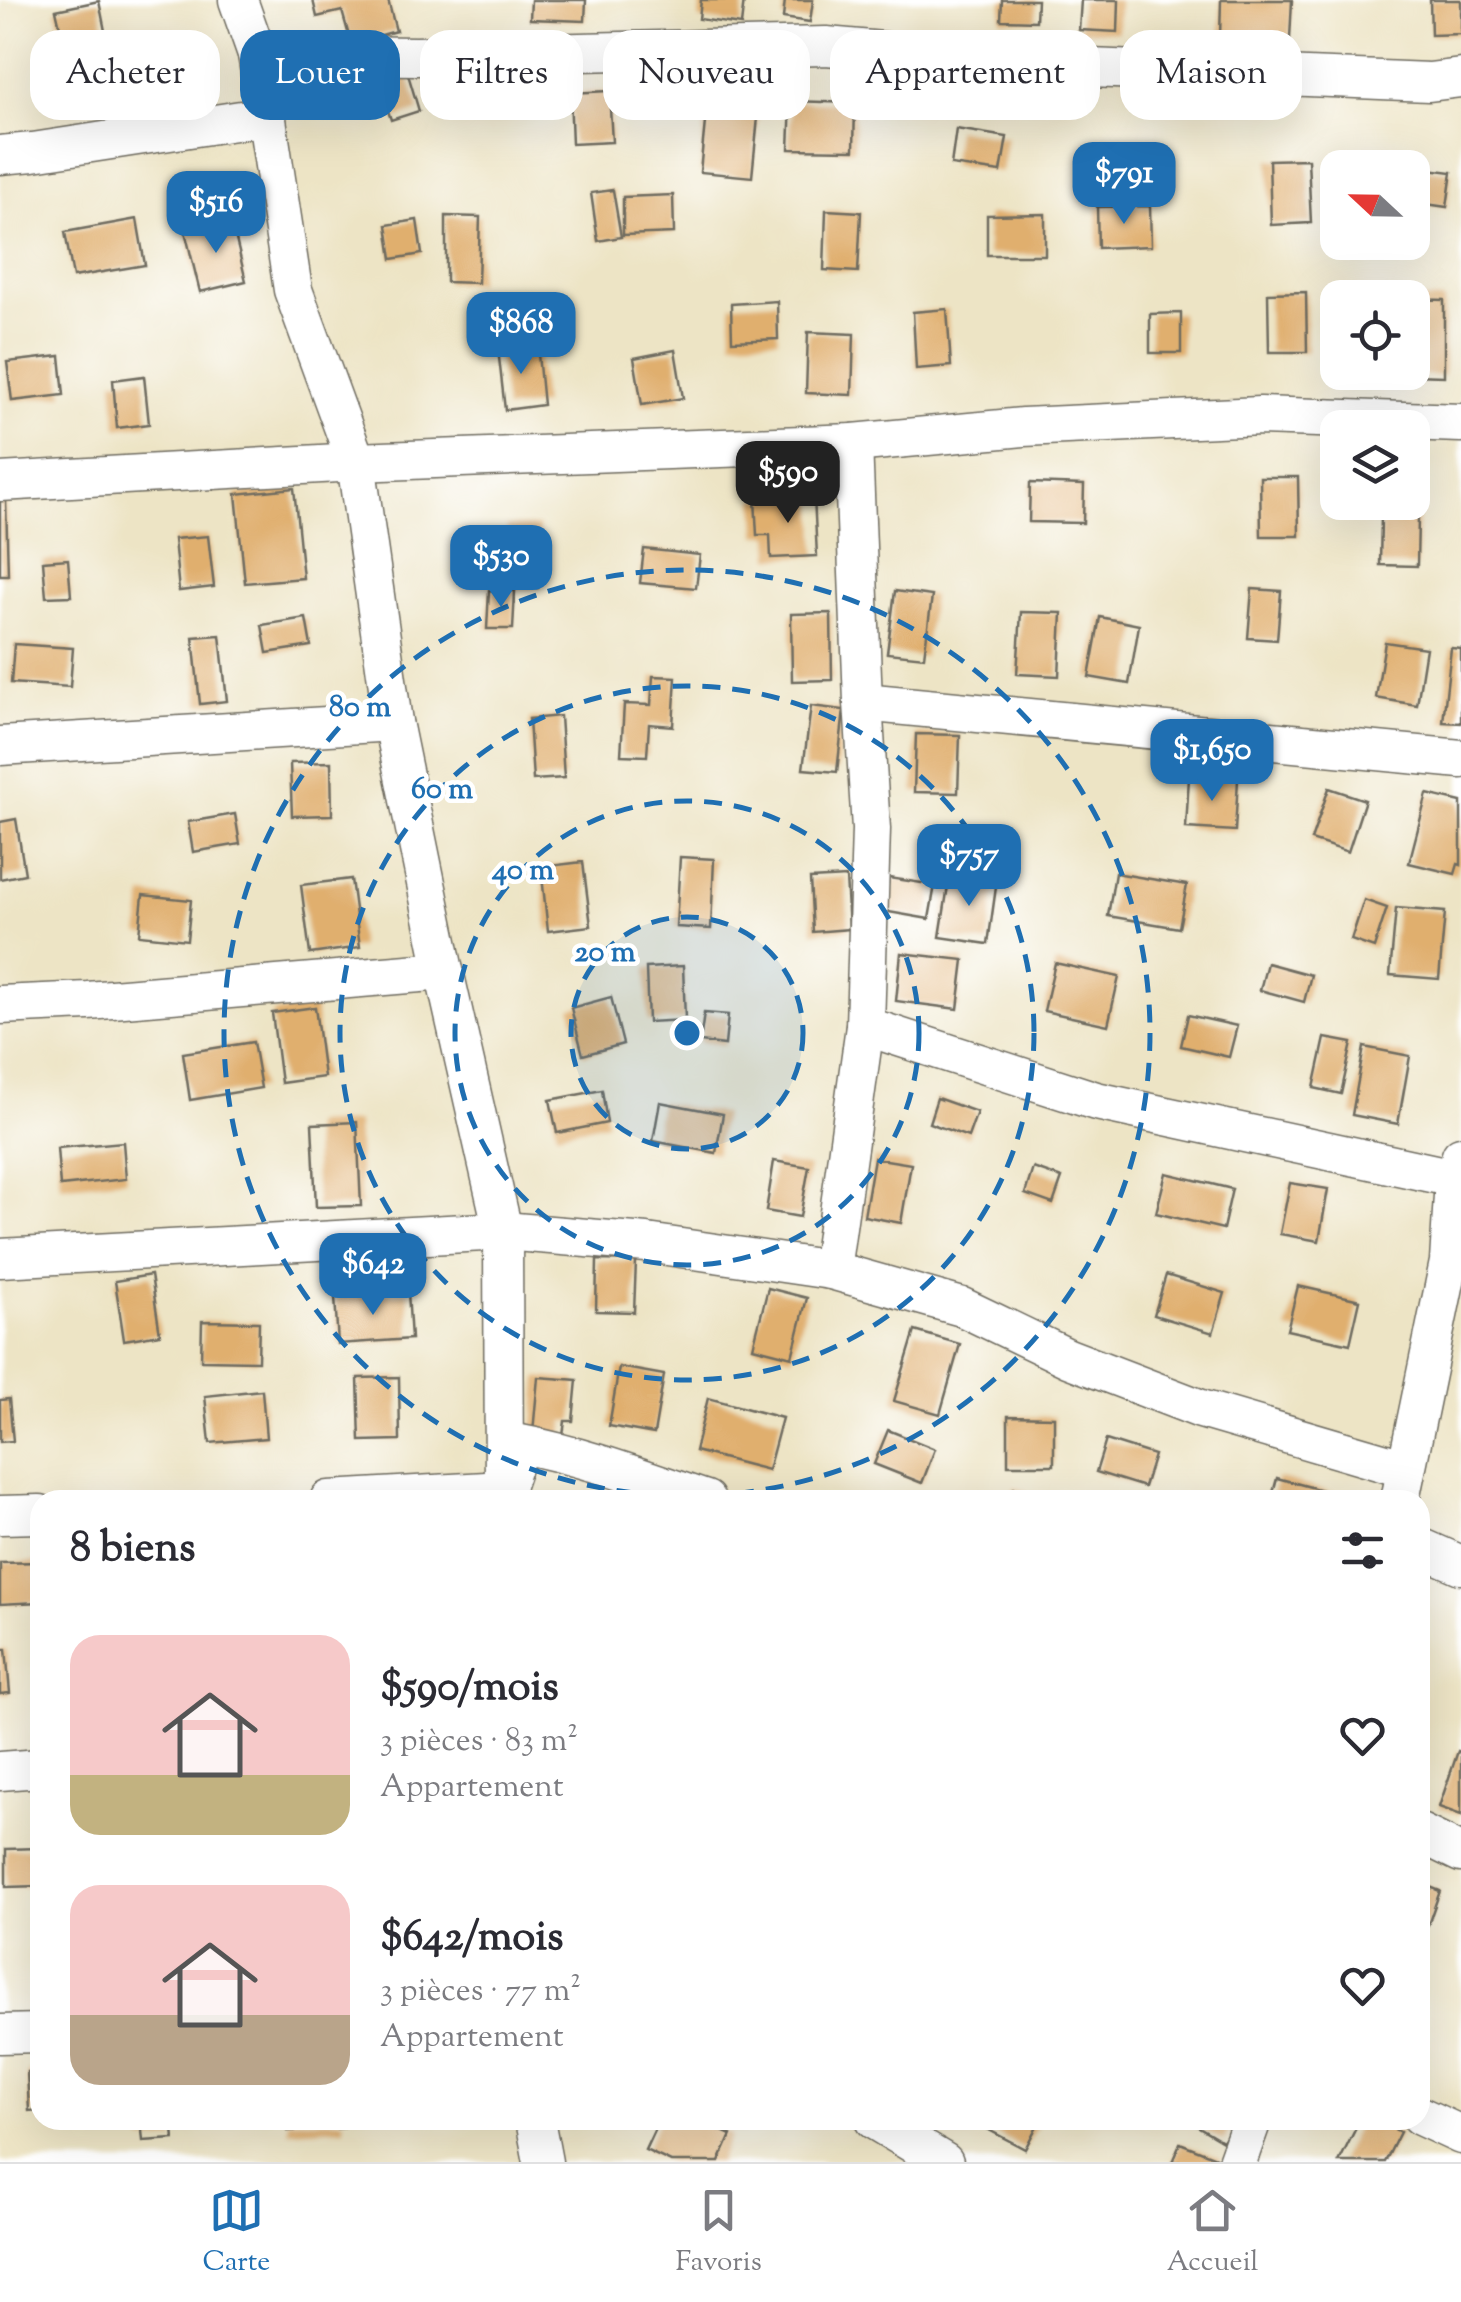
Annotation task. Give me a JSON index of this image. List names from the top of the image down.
{
  "north": "left",
  "page": {
    "chip": [
      "Acheter",
      "Louer",
      "Filtres",
      "Nouveau",
      "Appartement",
      "Maison"
    ],
    "price": [
      "$791",
      "$516",
      "$868",
      "$590",
      "$530",
      "$1,650",
      "$757",
      "$642"
    ],
    "heading": "8 biens",
    "list": [
      {
        "name": "$590/mois",
        "note": "3 pièces · 83 m² · Appartement"
      },
      {
        "name": "$642/mois",
        "note": "3 pièces · 77 m² · Appartement"
      }
    ],
    "tabs": ["Carte", "Favoris", "Accueil"]
  },
  "rings": [
    "80 m",
    "60 m",
    "40 m",
    "20 m"
  ]
}
